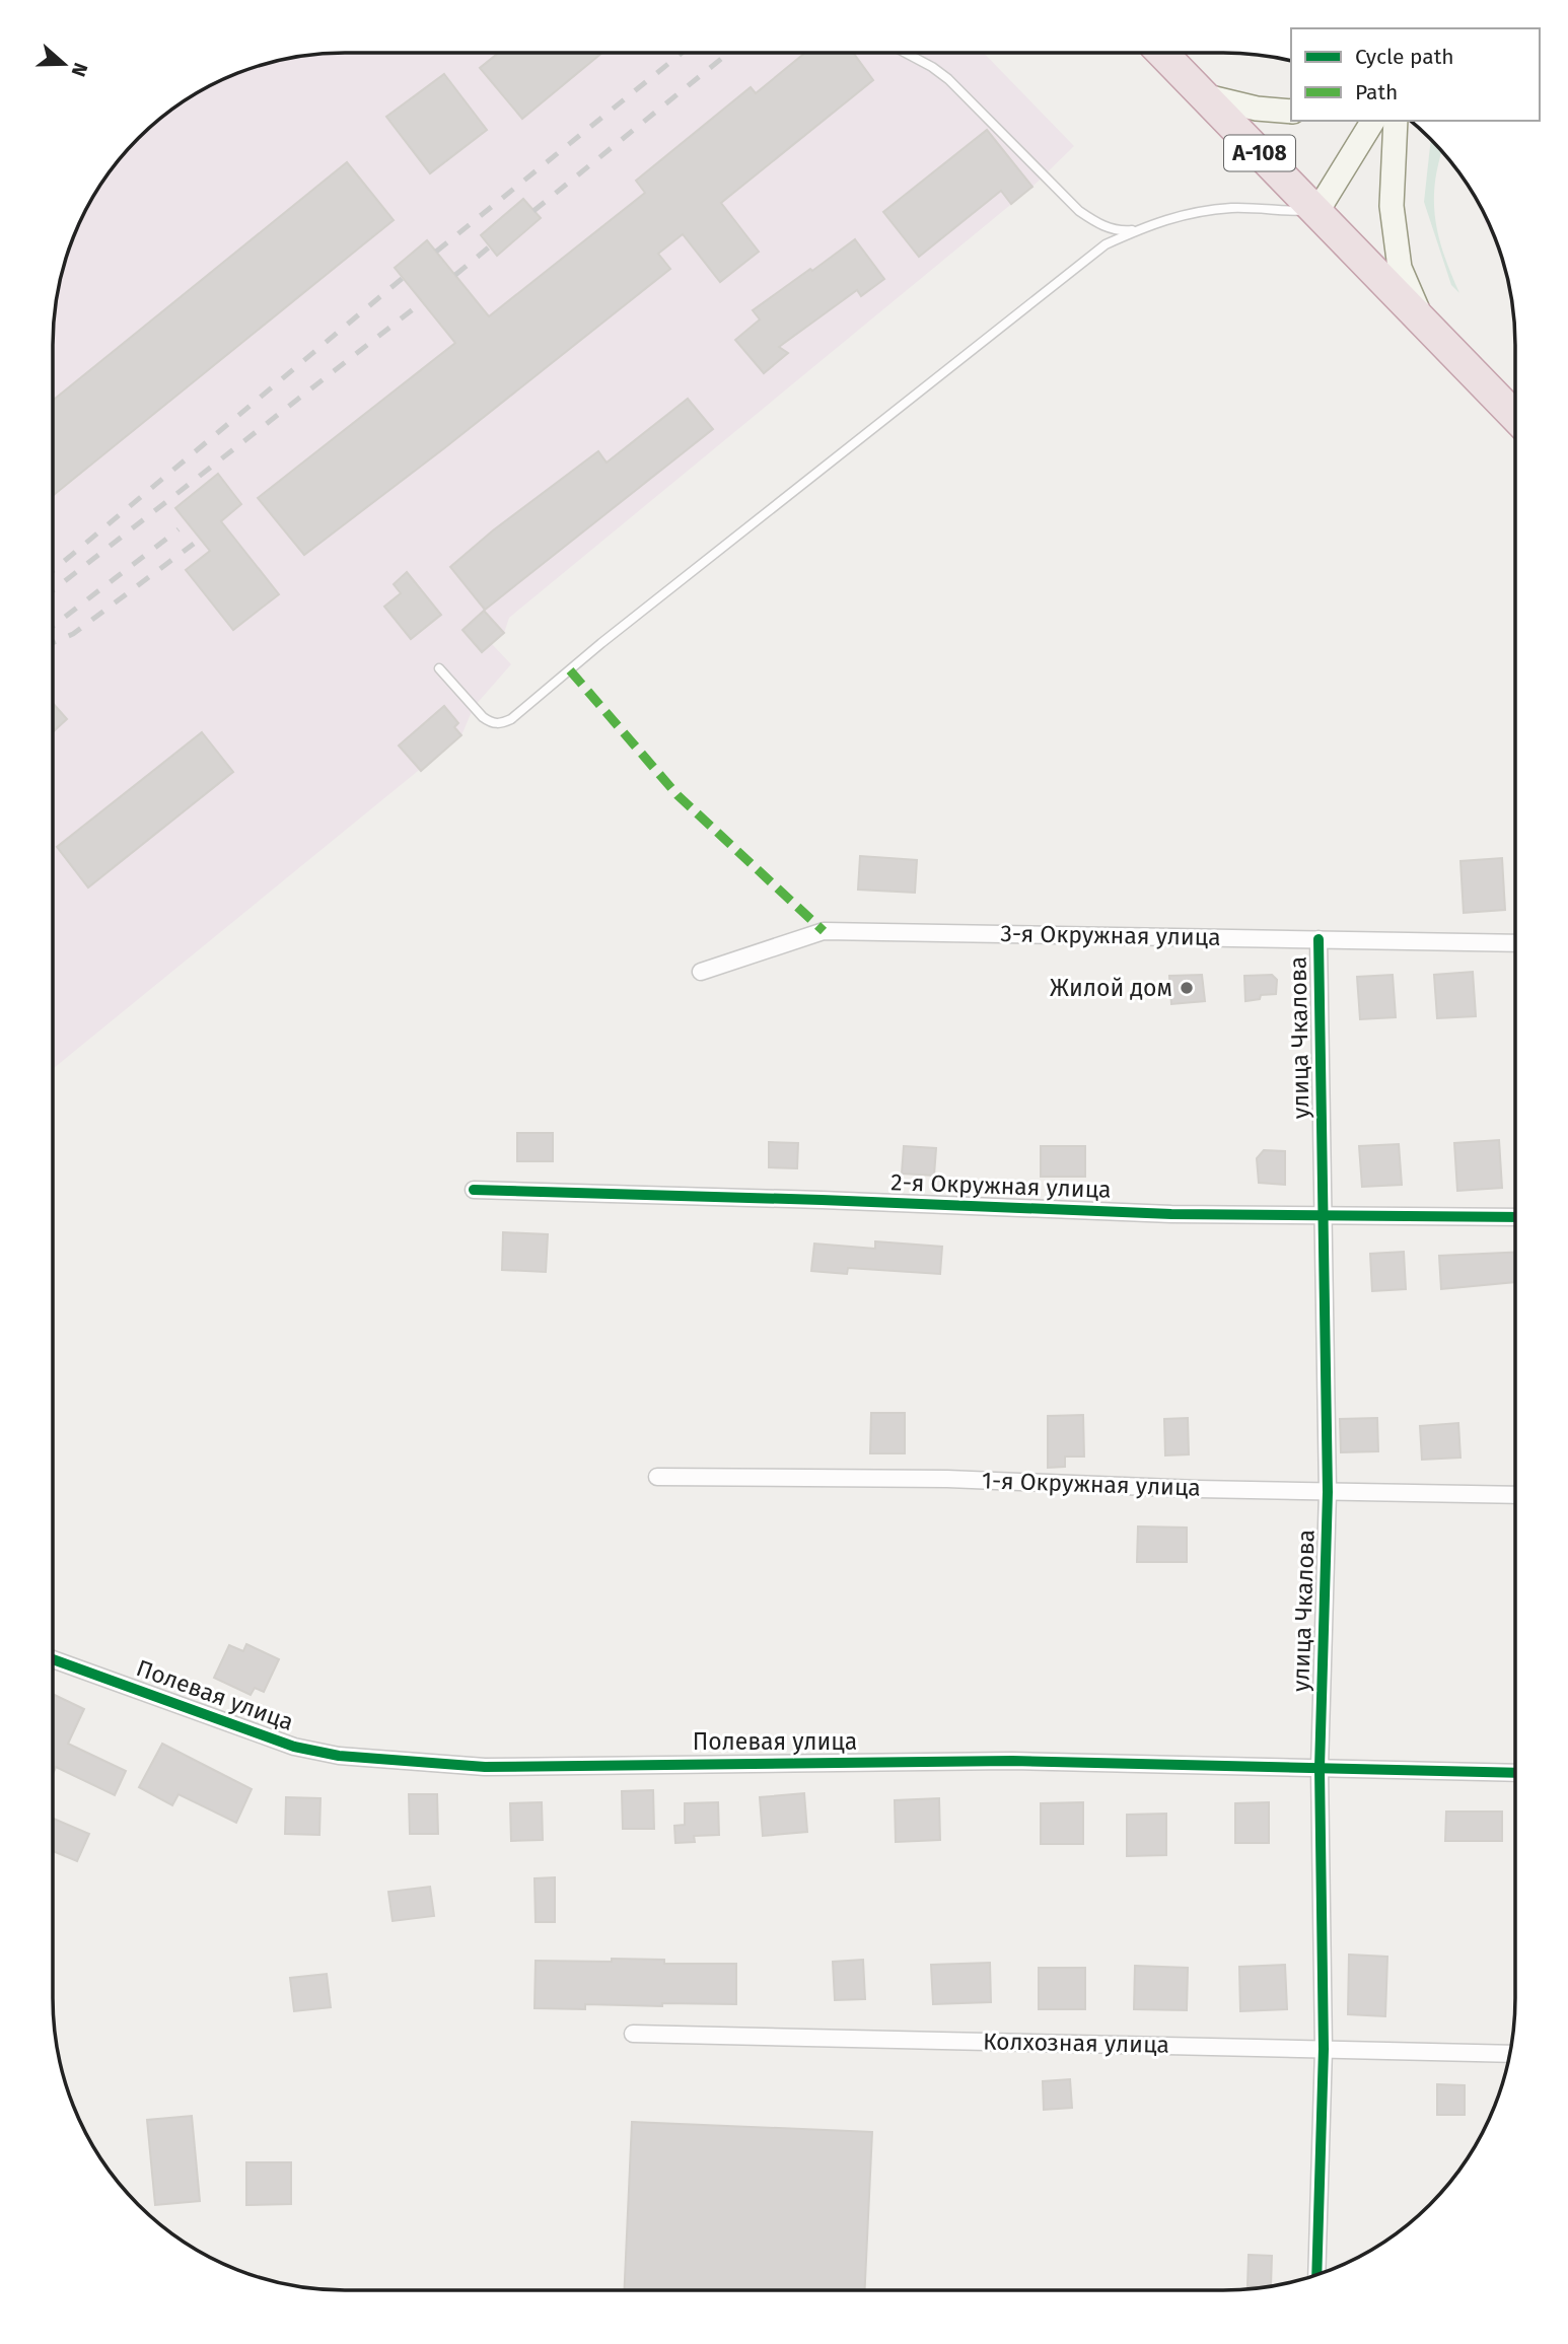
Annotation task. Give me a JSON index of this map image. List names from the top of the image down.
{
  "streets": {
    "highway": ["А-108"],
    "street": [
      "3-я Окружная улица",
      "улица Чкалова",
      "2-я Окружная улица",
      "1-я Окружная улица",
      "Полевая улица",
      "Колхозная улица"
    ]
  },
  "crossings": [
    ["3-я Окружная улица", "улица Чкалова"],
    ["улица Чкалова", "2-я Окружная улица"],
    ["улица Чкалова", "1-я Окружная улица"],
    ["улица Чкалова", "Полевая улица"],
    ["улица Чкалова", "Колхозная улица"]
  ],
  "places": ["Жилой дом"],
  "legend": ["Cycle path", "Path"],
  "north": "right"
}
